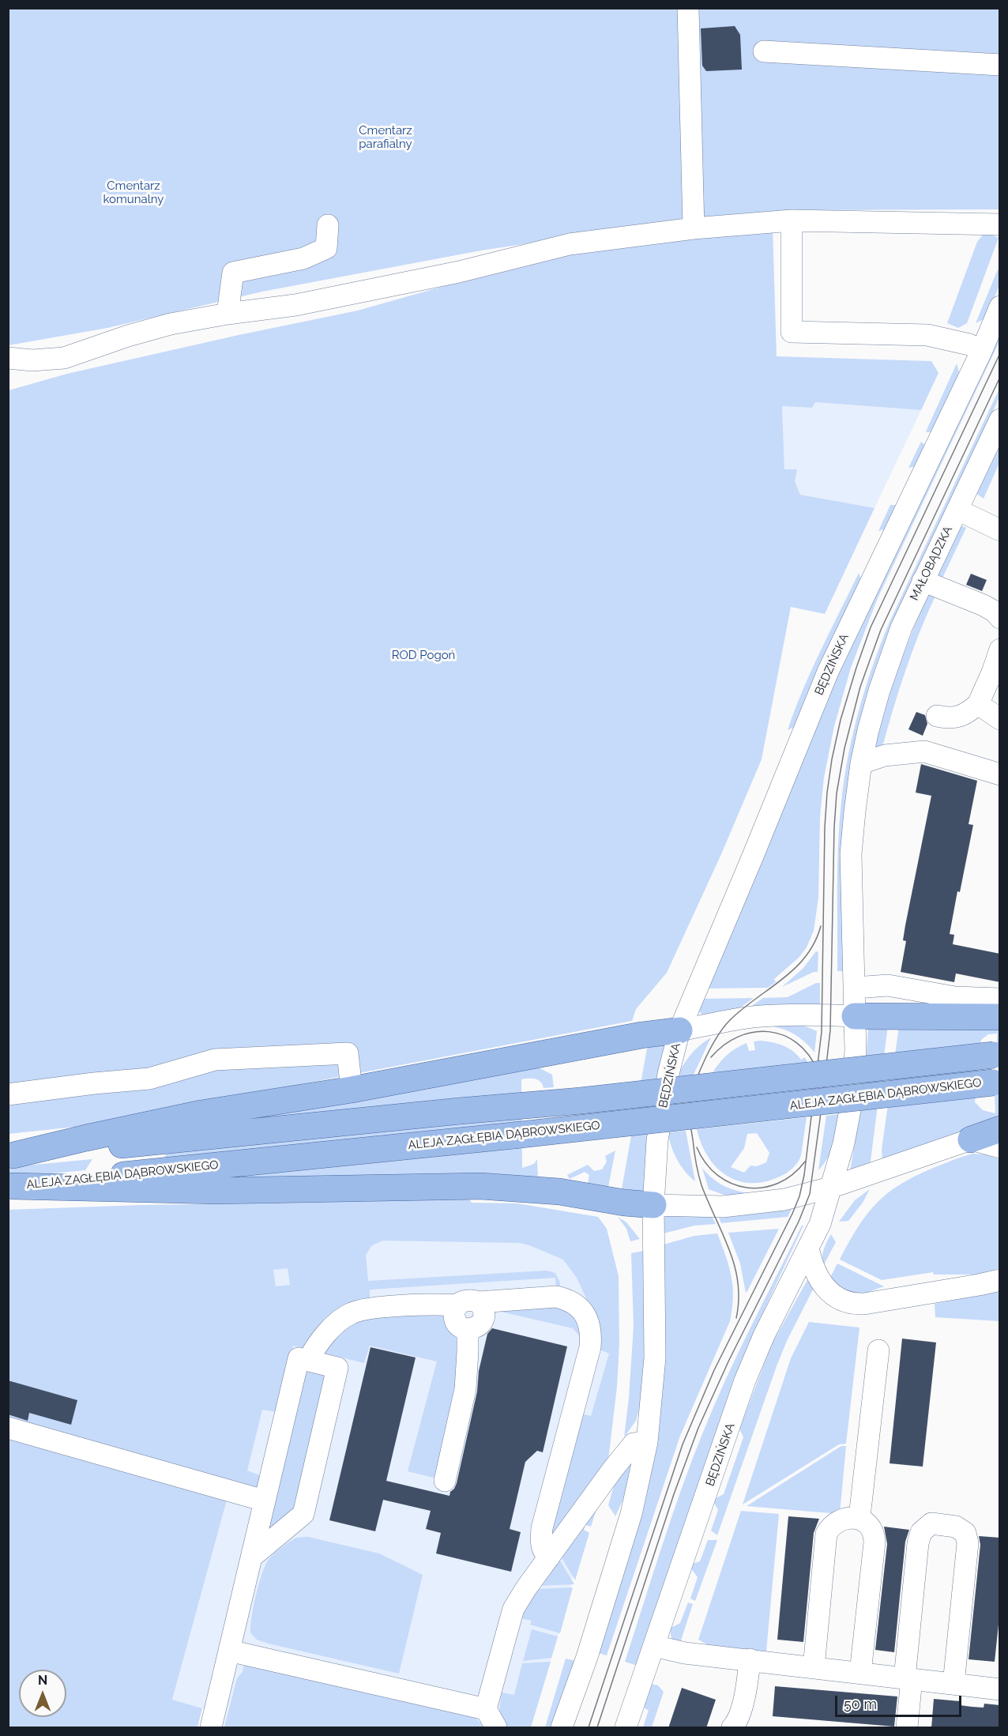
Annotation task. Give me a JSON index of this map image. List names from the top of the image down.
{
  "streets": {
    "main road": ["ALEJA ZAGŁĘBIA DĄBROWSKIEGO"],
    "street": ["MAŁOBĄDZKA", "BĘDZIŃSKA"]
  },
  "crossings": [
    ["MAŁOBĄDZKA", "BĘDZIŃSKA"]
  ],
  "parks": ["Cmentarz parafialny", "Cmentarz komunalny", "ROD Pogoń"],
  "scale_bar": "50 m",
  "north": "top"
}
